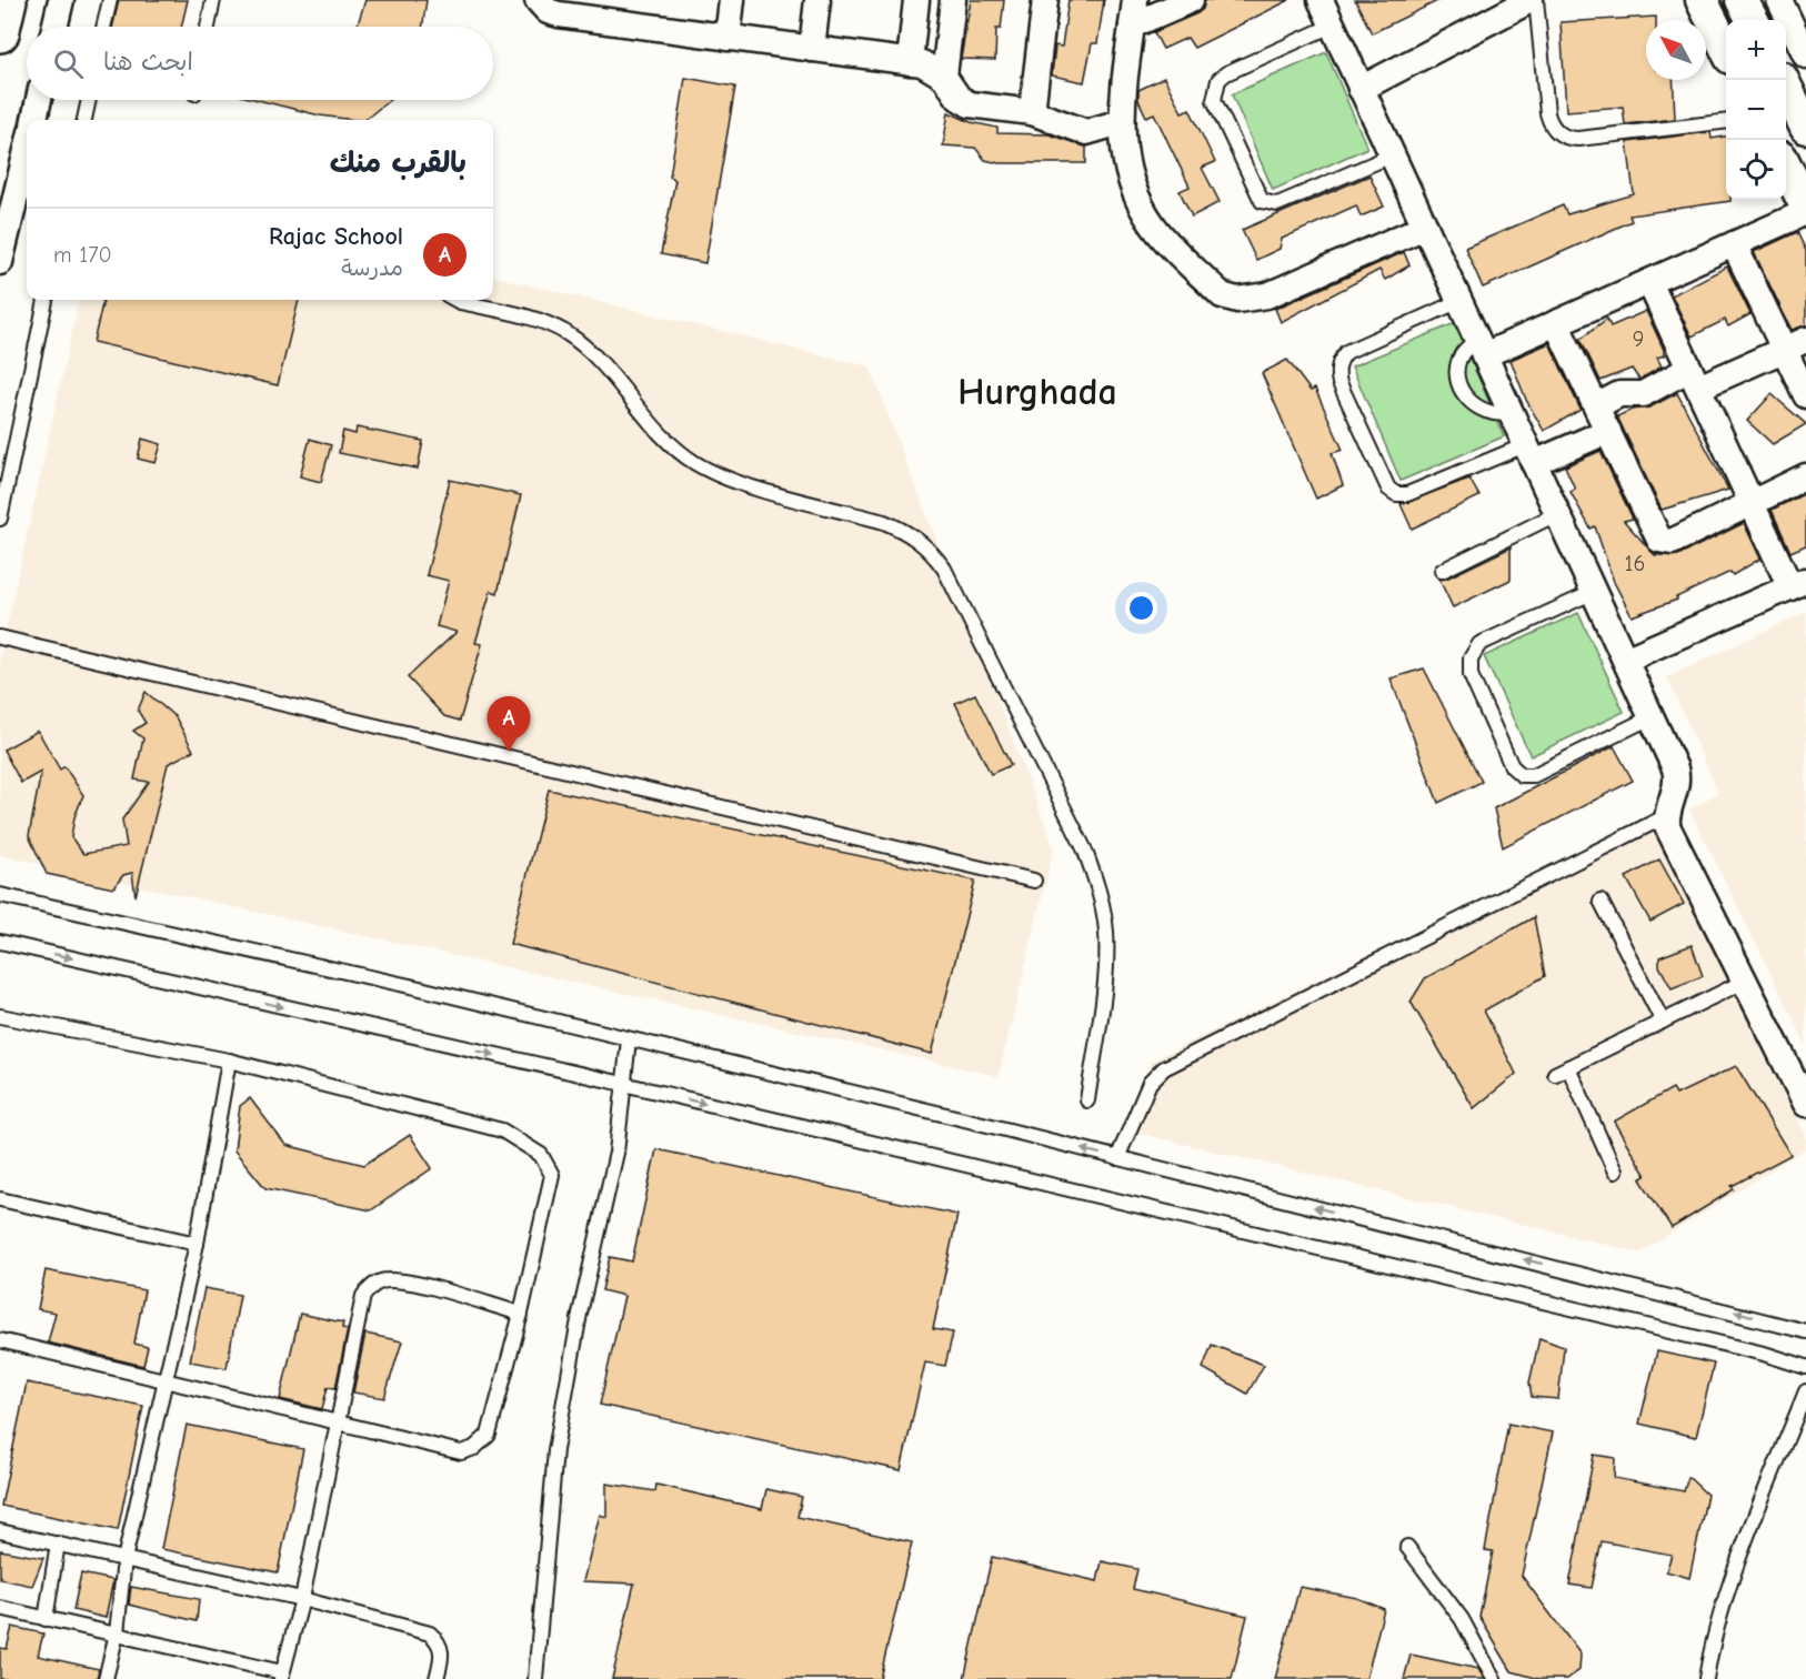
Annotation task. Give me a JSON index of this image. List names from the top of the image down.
{
  "districts": ["Hurghada"],
  "house_numbers": ["9", "16"],
  "north": "top left",
  "page": {
    "map_buttons": ["+", "−"],
    "search": "ابحث هنا",
    "heading": "بالقرب منك",
    "list": [
      {
        "mark": "A",
        "name": "Rajac School",
        "note": "مدرسة",
        "value": "170 m"
      }
    ],
    "pins": "A"
  }
}
